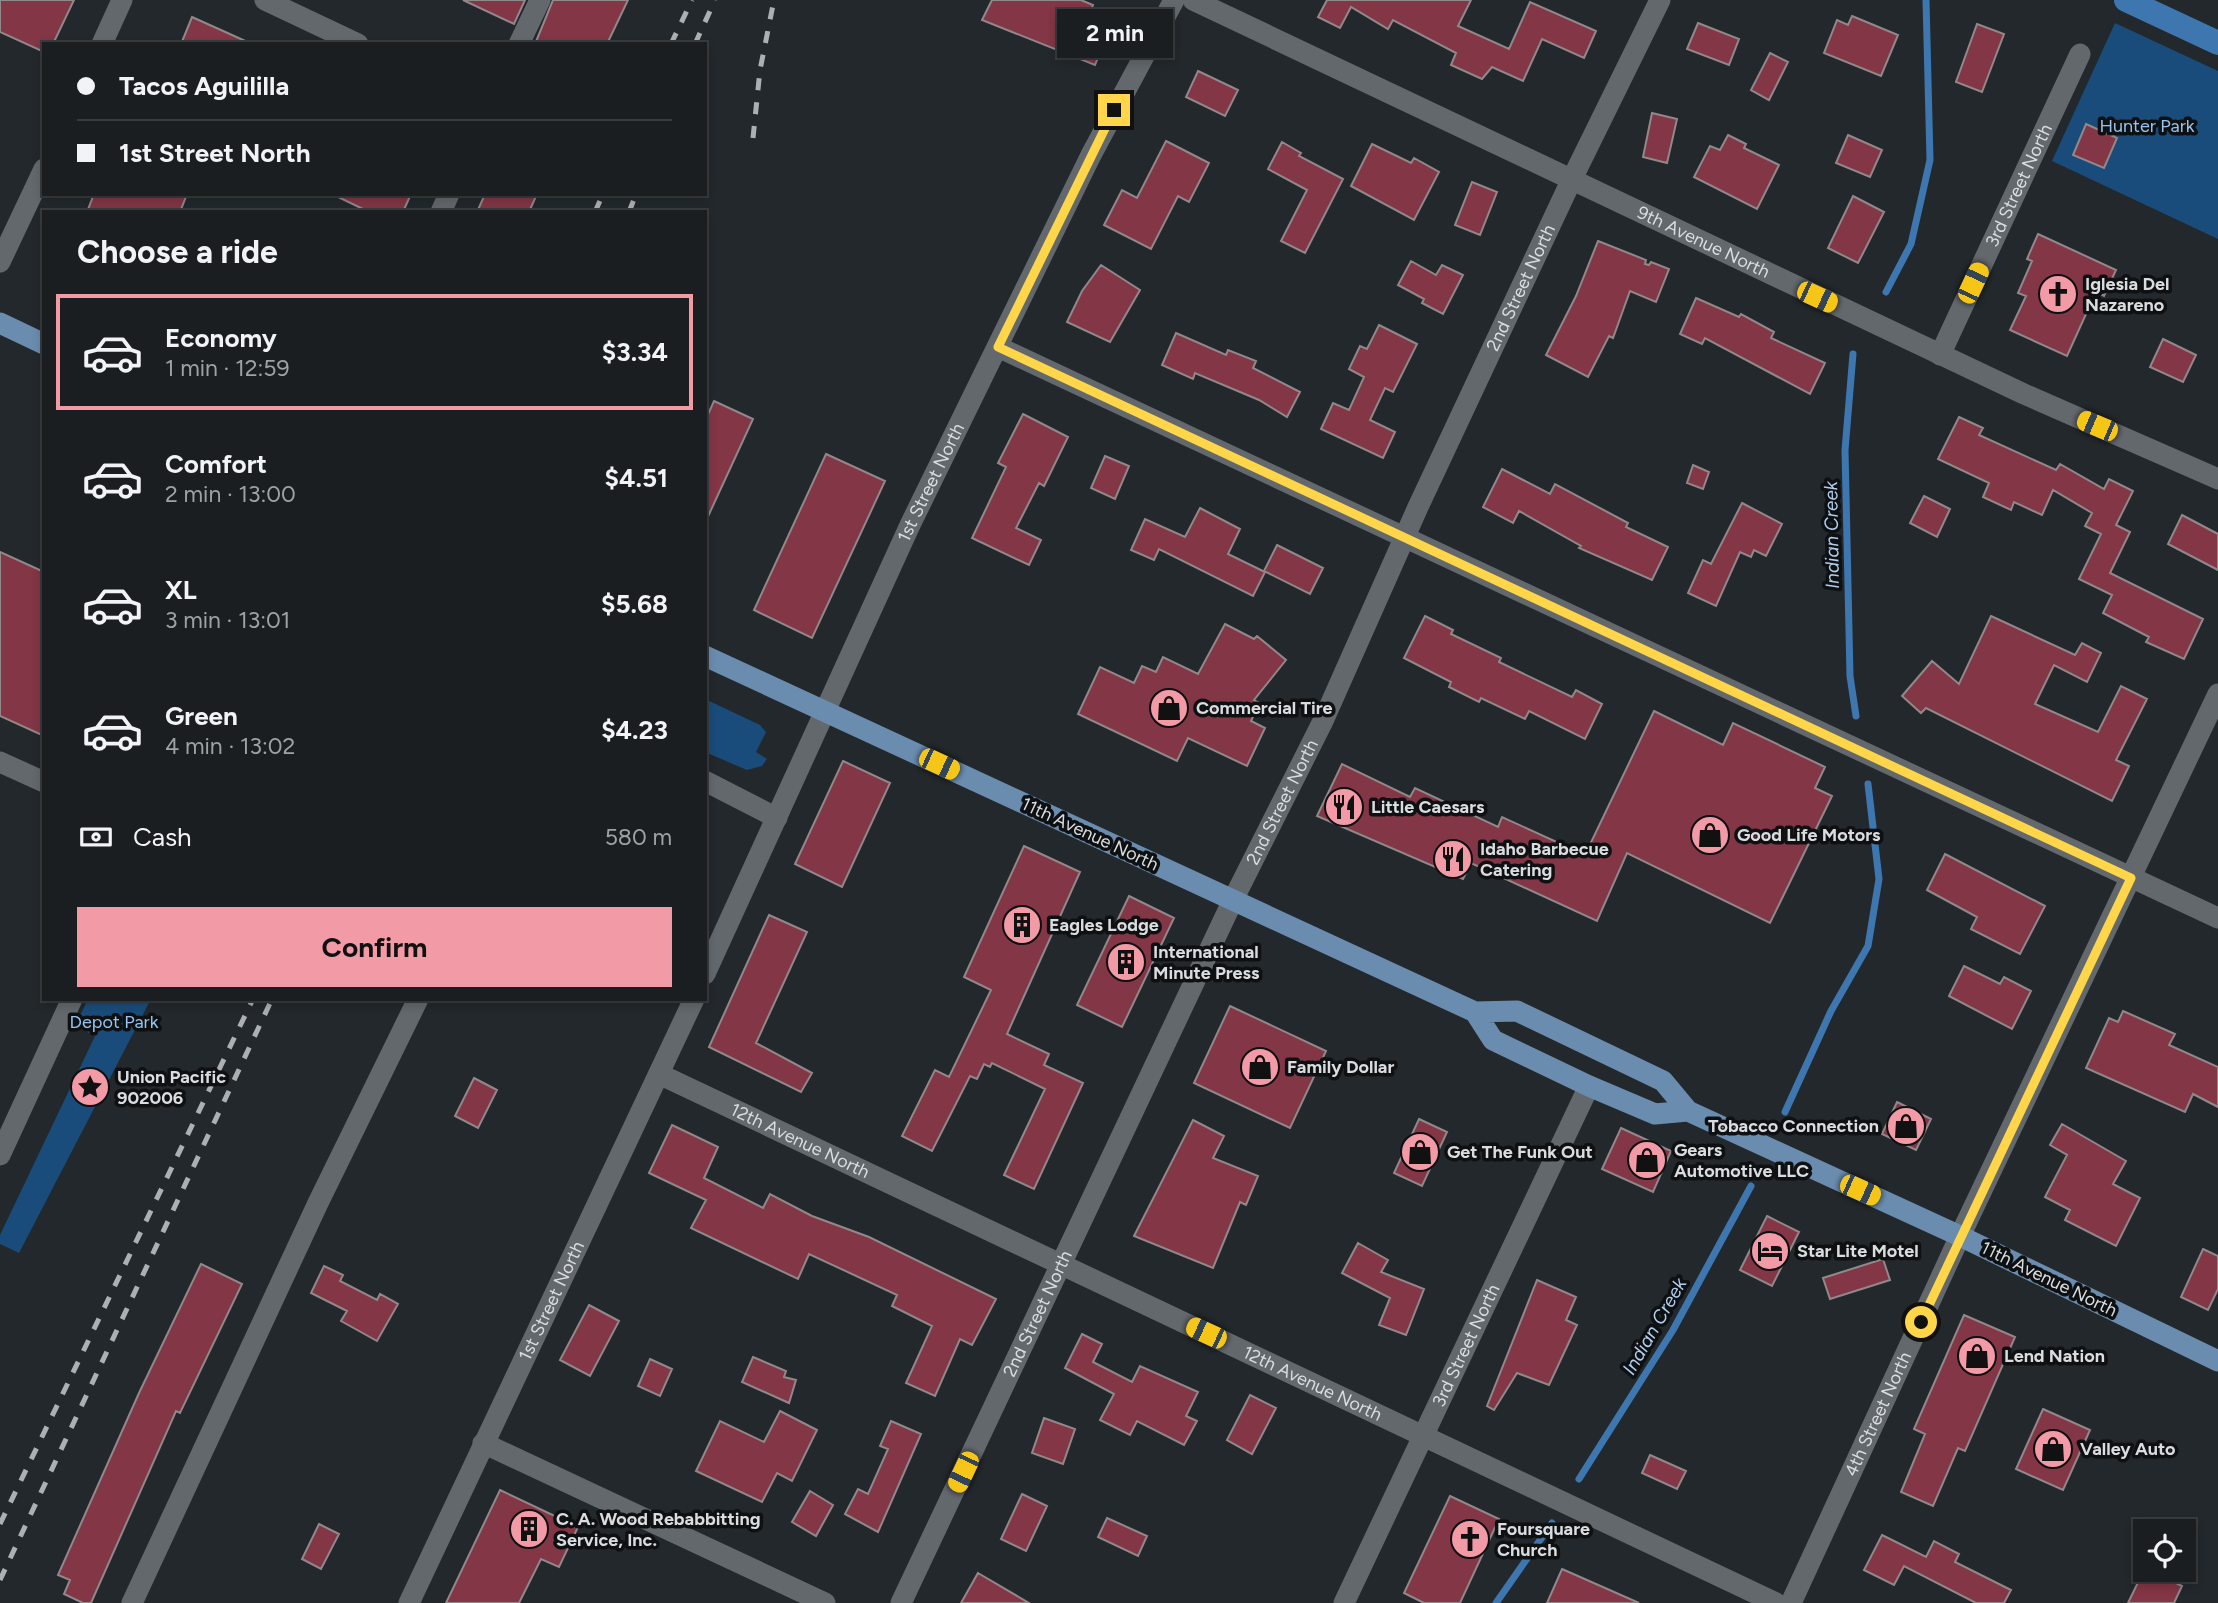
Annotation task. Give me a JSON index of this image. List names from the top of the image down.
{
  "streets": {
    "main road": ["11th Avenue North"],
    "street": [
      "3rd Street North",
      "9th Avenue North",
      "2nd Street North",
      "1st Street North",
      "12th Avenue North",
      "4th Street North"
    ]
  },
  "crossings": [
    ["3rd Street North", "9th Avenue North"],
    ["3rd Street North", "11th Avenue North"],
    ["3rd Street North", "12th Avenue North"],
    ["9th Avenue North", "2nd Street North"],
    ["2nd Street North", "11th Avenue North"],
    ["2nd Street North", "12th Avenue North"],
    ["1st Street North", "11th Avenue North"],
    ["1st Street North", "12th Avenue North"],
    ["11th Avenue North", "4th Street North"]
  ],
  "water": ["Indian Creek"],
  "parks": ["Hunter Park", "Depot Park"],
  "places": {
    "church": ["Iglesia Del Nazareno", "Foursquare Church"],
    "shop": [
      "Commercial Tire",
      "Good Life Motors",
      "Family Dollar",
      "Tobacco Connection",
      "Get The Funk Out",
      "Gears Automotive LLC",
      "Lend Nation",
      "Valley Auto"
    ],
    "restaurant": ["Little Caesars", "Idaho Barbecue Catering"],
    "building": ["Eagles Lodge", "International Minute Press", "C. A. Wood Rebabbitting Service, Inc."],
    "place": ["Union Pacific 902006"],
    "hotel": ["Star Lite Motel"]
  },
  "page": {
    "bubble": "2 min",
    "banner": ["Tacos Aguililla", "1st Street North"],
    "heading": "Choose a ride",
    "list": [
      {
        "name": "Economy",
        "note": "1 min · 12:59",
        "value": "$3.34"
      },
      {
        "name": "Comfort",
        "note": "2 min · 13:00",
        "value": "$4.51"
      },
      {
        "name": "XL",
        "note": "3 min · 13:01",
        "value": "$5.68"
      },
      {
        "name": "Green",
        "note": "4 min · 13:02",
        "value": "$4.23"
      }
    ],
    "pay": ["Cash", "580 m"],
    "buttons": "Confirm"
  }
}
